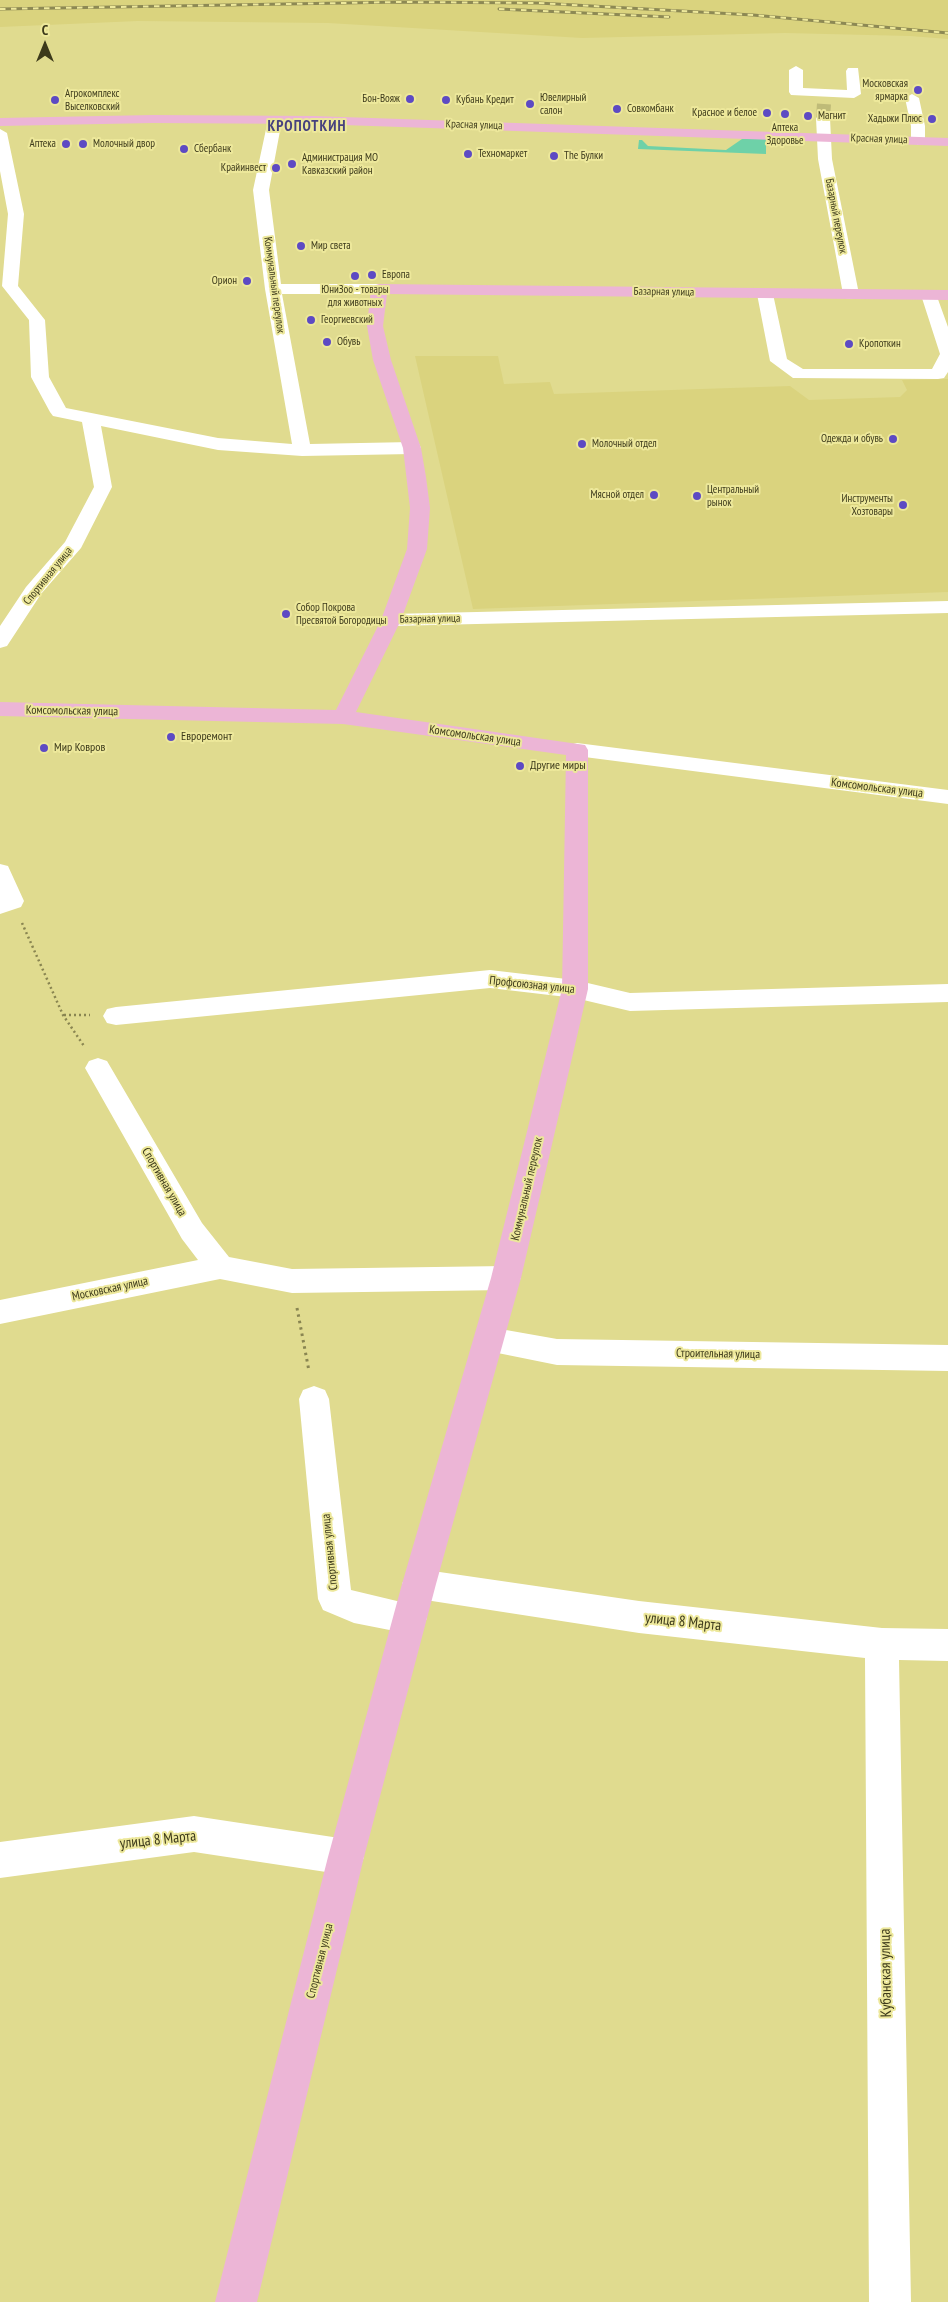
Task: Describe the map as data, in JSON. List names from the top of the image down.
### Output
{
  "streets": {
    "main road": [
      "Красная улица",
      "Коммунальный переулок",
      "Базарная улица",
      "Спортивная улица",
      "Комсомольская улица"
    ],
    "street": [
      "Базарный переулок",
      "Профсоюзная улица",
      "Московская улица",
      "Строительная улица",
      "улица 8 Марта",
      "Кубанская улица"
    ]
  },
  "crossings": [
    ["Красная улица", "Базарный переулок"],
    ["Красная улица", "Коммунальный переулок"],
    ["Базарный переулок", "Базарная улица"],
    ["Коммунальный переулок", "Базарная улица"],
    ["Коммунальный переулок", "Спортивная улица"],
    ["Коммунальный переулок", "Комсомольская улица"],
    ["Коммунальный переулок", "Профсоюзная улица"],
    ["Коммунальный переулок", "Строительная улица"],
    ["Коммунальный переулок", "улица 8 Марта"],
    ["Базарная улица", "Комсомольская улица"],
    ["Спортивная улица", "Московская улица"],
    ["Спортивная улица", "улица 8 Марта"],
    ["улица 8 Марта", "Кубанская улица"]
  ],
  "districts": ["КРОПОТКИН"],
  "places": [
    "Московская ярмарка",
    "Бон-Вояж",
    "Агрокомплекс Выселковский",
    "Кубань Кредит",
    "Ювелирный салон",
    "Совкомбанк",
    "Красное и белое",
    "Аптека Здоровье",
    "Магнит",
    "Хадыжи Плюс",
    "Аптека",
    "Молочный двор",
    "Сбербанк",
    "Техномаркет",
    "The Булки",
    "Администрация МО Кавказский район",
    "Крайинвест",
    "Мир света",
    "Европа",
    "ЮниЗоо - товары для животных",
    "Орион",
    "Георгиевский",
    "Обувь",
    "Кропоткин",
    "Одежда и обувь",
    "Молочный отдел",
    "Мясной отдел",
    "Центральный рынок",
    "Инструменты Хозтовары",
    "Собор Покрова Пресвятой Богородицы",
    "Евроремонт",
    "Мир Ковров",
    "Другие миры"
  ],
  "north": "top"
}
